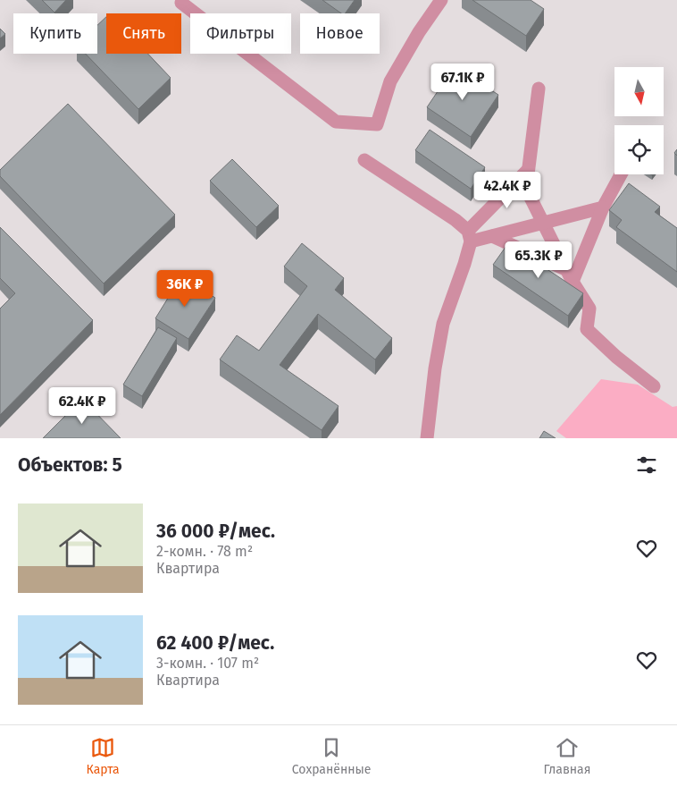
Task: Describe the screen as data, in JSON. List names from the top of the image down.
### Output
{
  "north": "bottom",
  "page": {
    "chip": [
      "Купить",
      "Снять",
      "Фильтры",
      "Новое"
    ],
    "price": [
      "67.1K ₽",
      "42.4K ₽",
      "65.3K ₽",
      "36K ₽",
      "62.4K ₽"
    ],
    "heading": "Объектов: 5",
    "list": [
      {
        "name": "36 000 ₽/мес.",
        "note": "2-комн. · 78 m² · Квартира"
      },
      {
        "name": "62 400 ₽/мес.",
        "note": "3-комн. · 107 m² · Квартира"
      }
    ],
    "tabs": ["Карта", "Сохранённые", "Главная"]
  }
}
